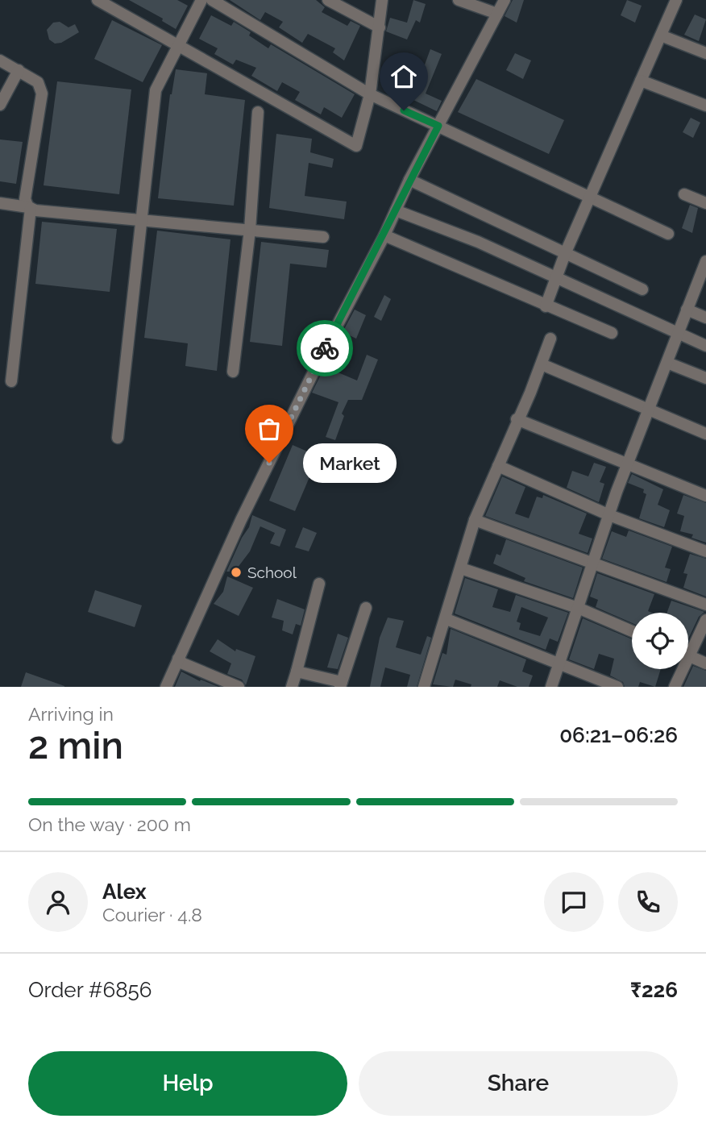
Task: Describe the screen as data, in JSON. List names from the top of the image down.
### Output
{
  "places": ["Market", "School"],
  "page": {
    "bubble": "Market",
    "heading": ["2 min", "Arriving in", "06:21–06:26"],
    "panel": [
      "Alex",
      "Courier · 4.8",
      "Order #6856",
      "₹226"
    ],
    "bar": "On the way · 200 m",
    "buttons": ["Help", "Share"]
  }
}
